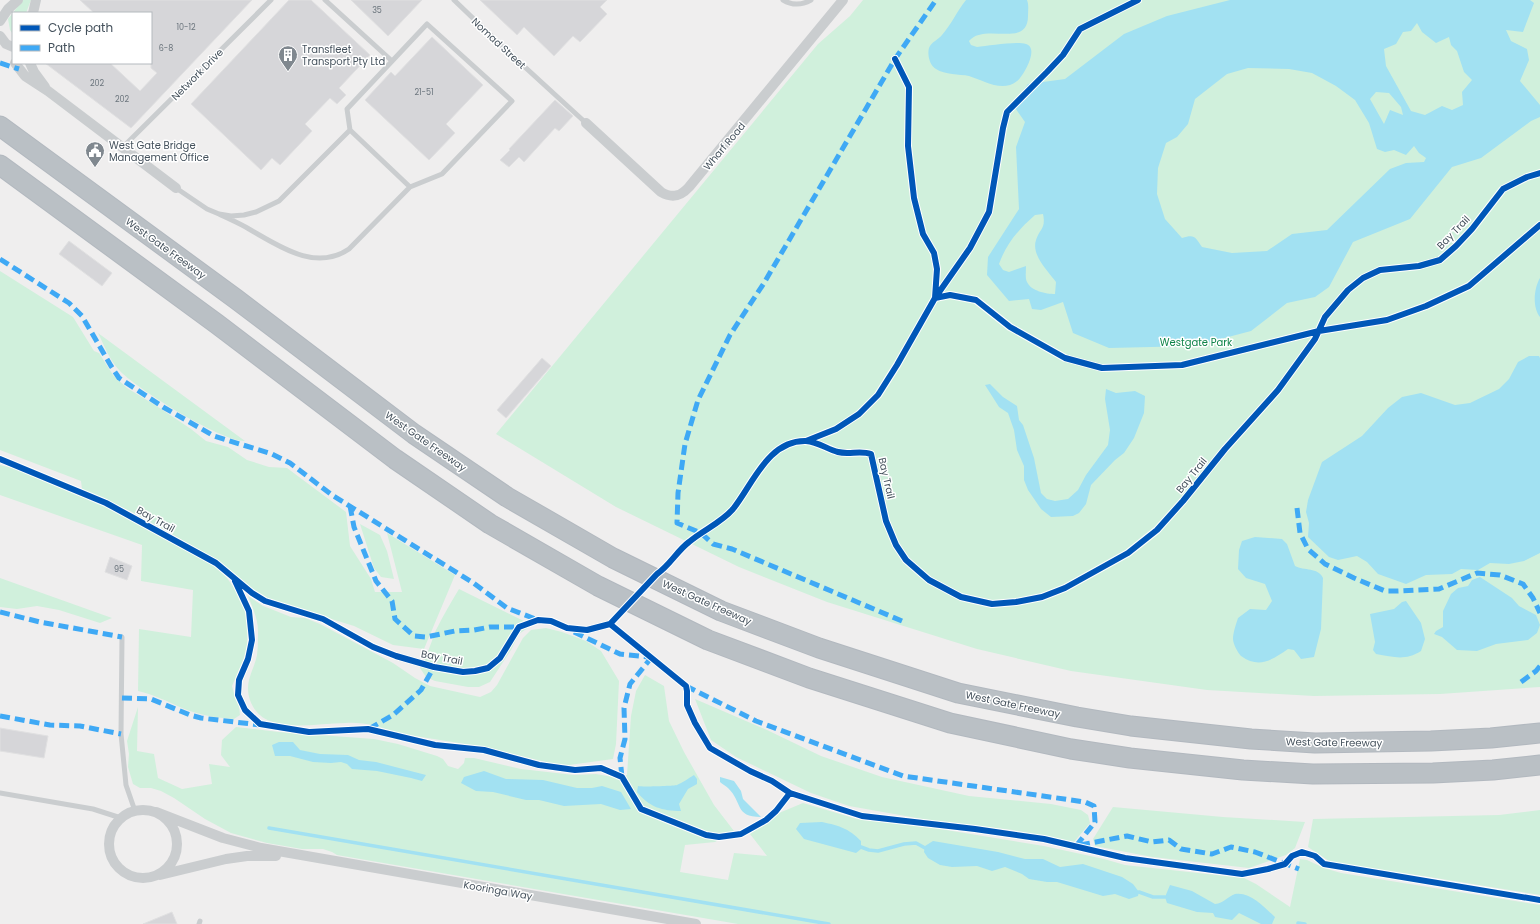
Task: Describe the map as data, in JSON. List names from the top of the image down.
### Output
{
  "streets": {
    "highway": ["West Gate Freeway"],
    "street": ["Wharf Road", "Kooringa Way"],
    "lane": ["Nomad Street", "Network Drive"],
    "cycle path": ["Bay Trail"]
  },
  "crossings": [
    ["Nomad Street", "Wharf Road"]
  ],
  "parks": ["Westgate Park"],
  "places": {
    "building": ["Transfleet Transport Pty Ltd"],
    "public building": ["West Gate Bridge Management Office"]
  },
  "house_numbers": [
    "35",
    "10-12",
    "6-8",
    "202",
    "21-51",
    "202",
    "95"
  ],
  "legend": ["Cycle path", "Path"]
}
